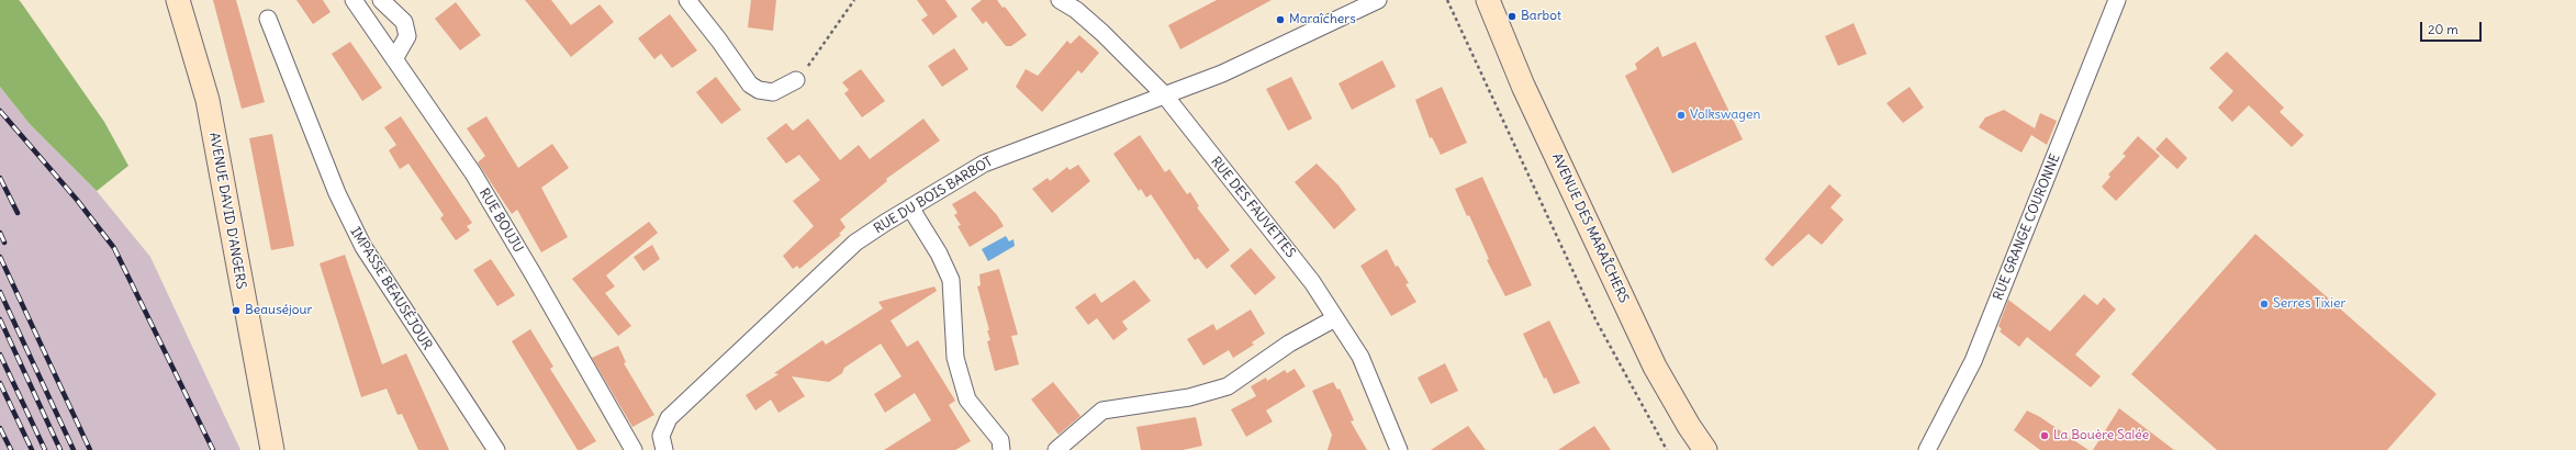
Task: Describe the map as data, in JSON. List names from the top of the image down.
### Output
{
  "streets": {
    "street": [
      "RUE DU BOIS BARBOT",
      "RUE DES FAUVETTES",
      "AVENUE DAVID D'ANGERS",
      "RUE BOUJU",
      "RUE GRANGE COURONNE",
      "AVENUE DES MARAÎCHERS",
      "IMPASSE BEAUSÉJOUR"
    ]
  },
  "crossings": [
    ["RUE DU BOIS BARBOT", "RUE DES FAUVETTES"]
  ],
  "places": [
    "Barbot",
    "Maraîchers",
    "Volkswagen",
    "Serres Tixier",
    "Beauséjour",
    "La Bouère Salée"
  ],
  "scale_bar": "20 m"
}
